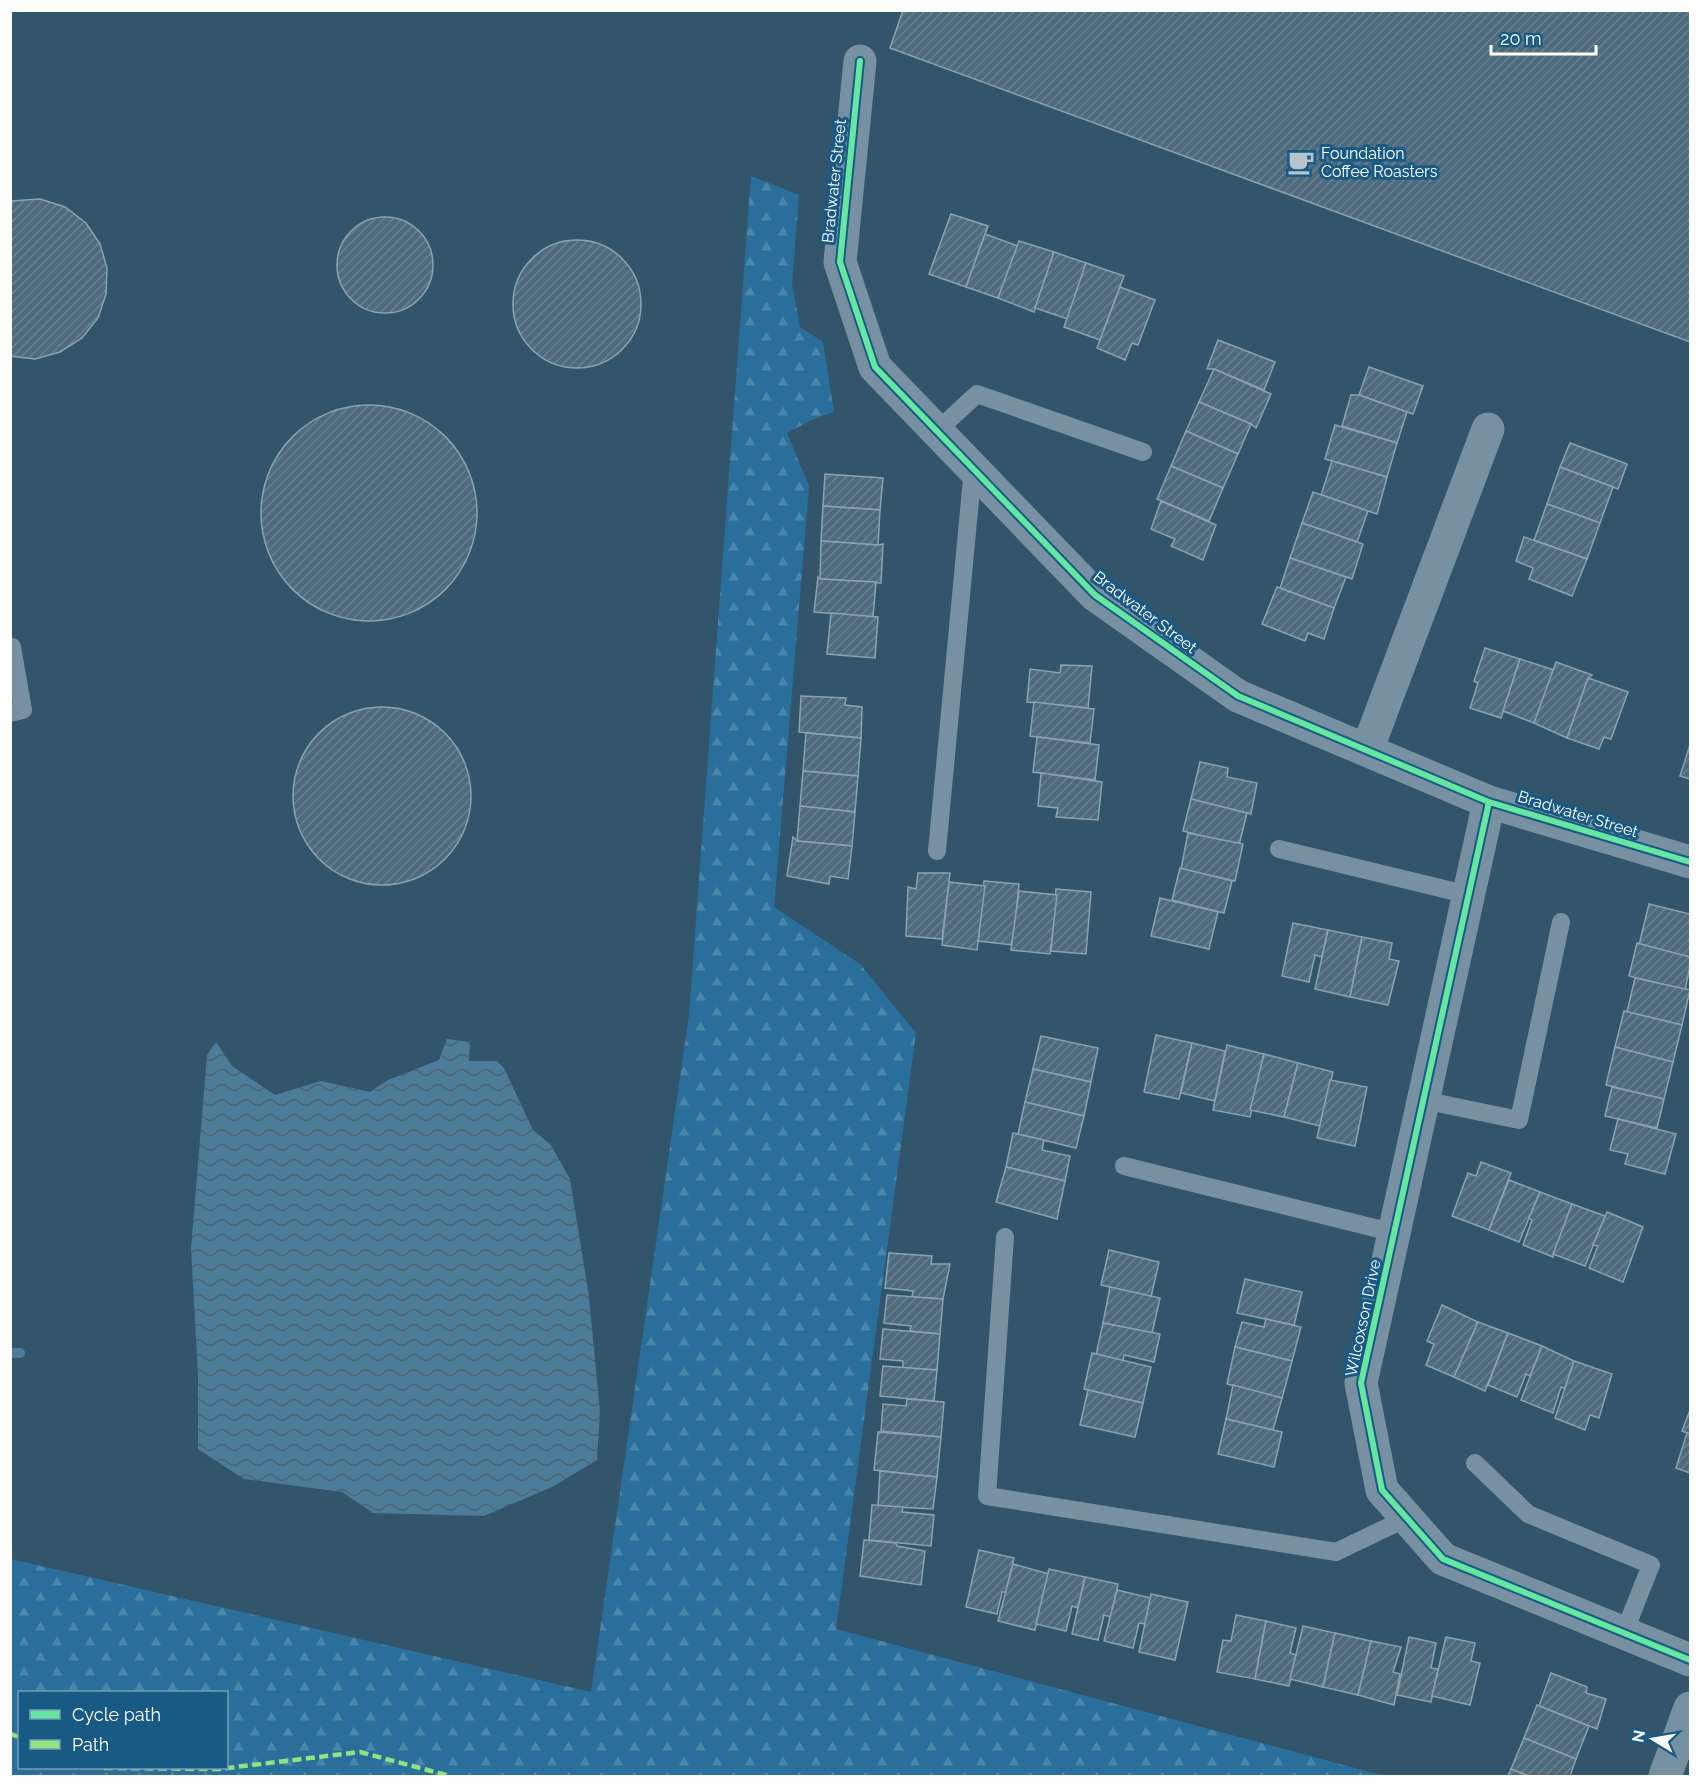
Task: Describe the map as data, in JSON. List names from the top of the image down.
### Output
{
  "streets": {
    "street": ["Bradwater Street", "Wilcoxson Drive"]
  },
  "crossings": [
    ["Bradwater Street", "Wilcoxson Drive"]
  ],
  "places": {
    "cafe": ["Foundation Coffee Roasters"]
  },
  "legend": ["Cycle path", "Path"],
  "scale_bar": "20 m",
  "north": "left"
}
